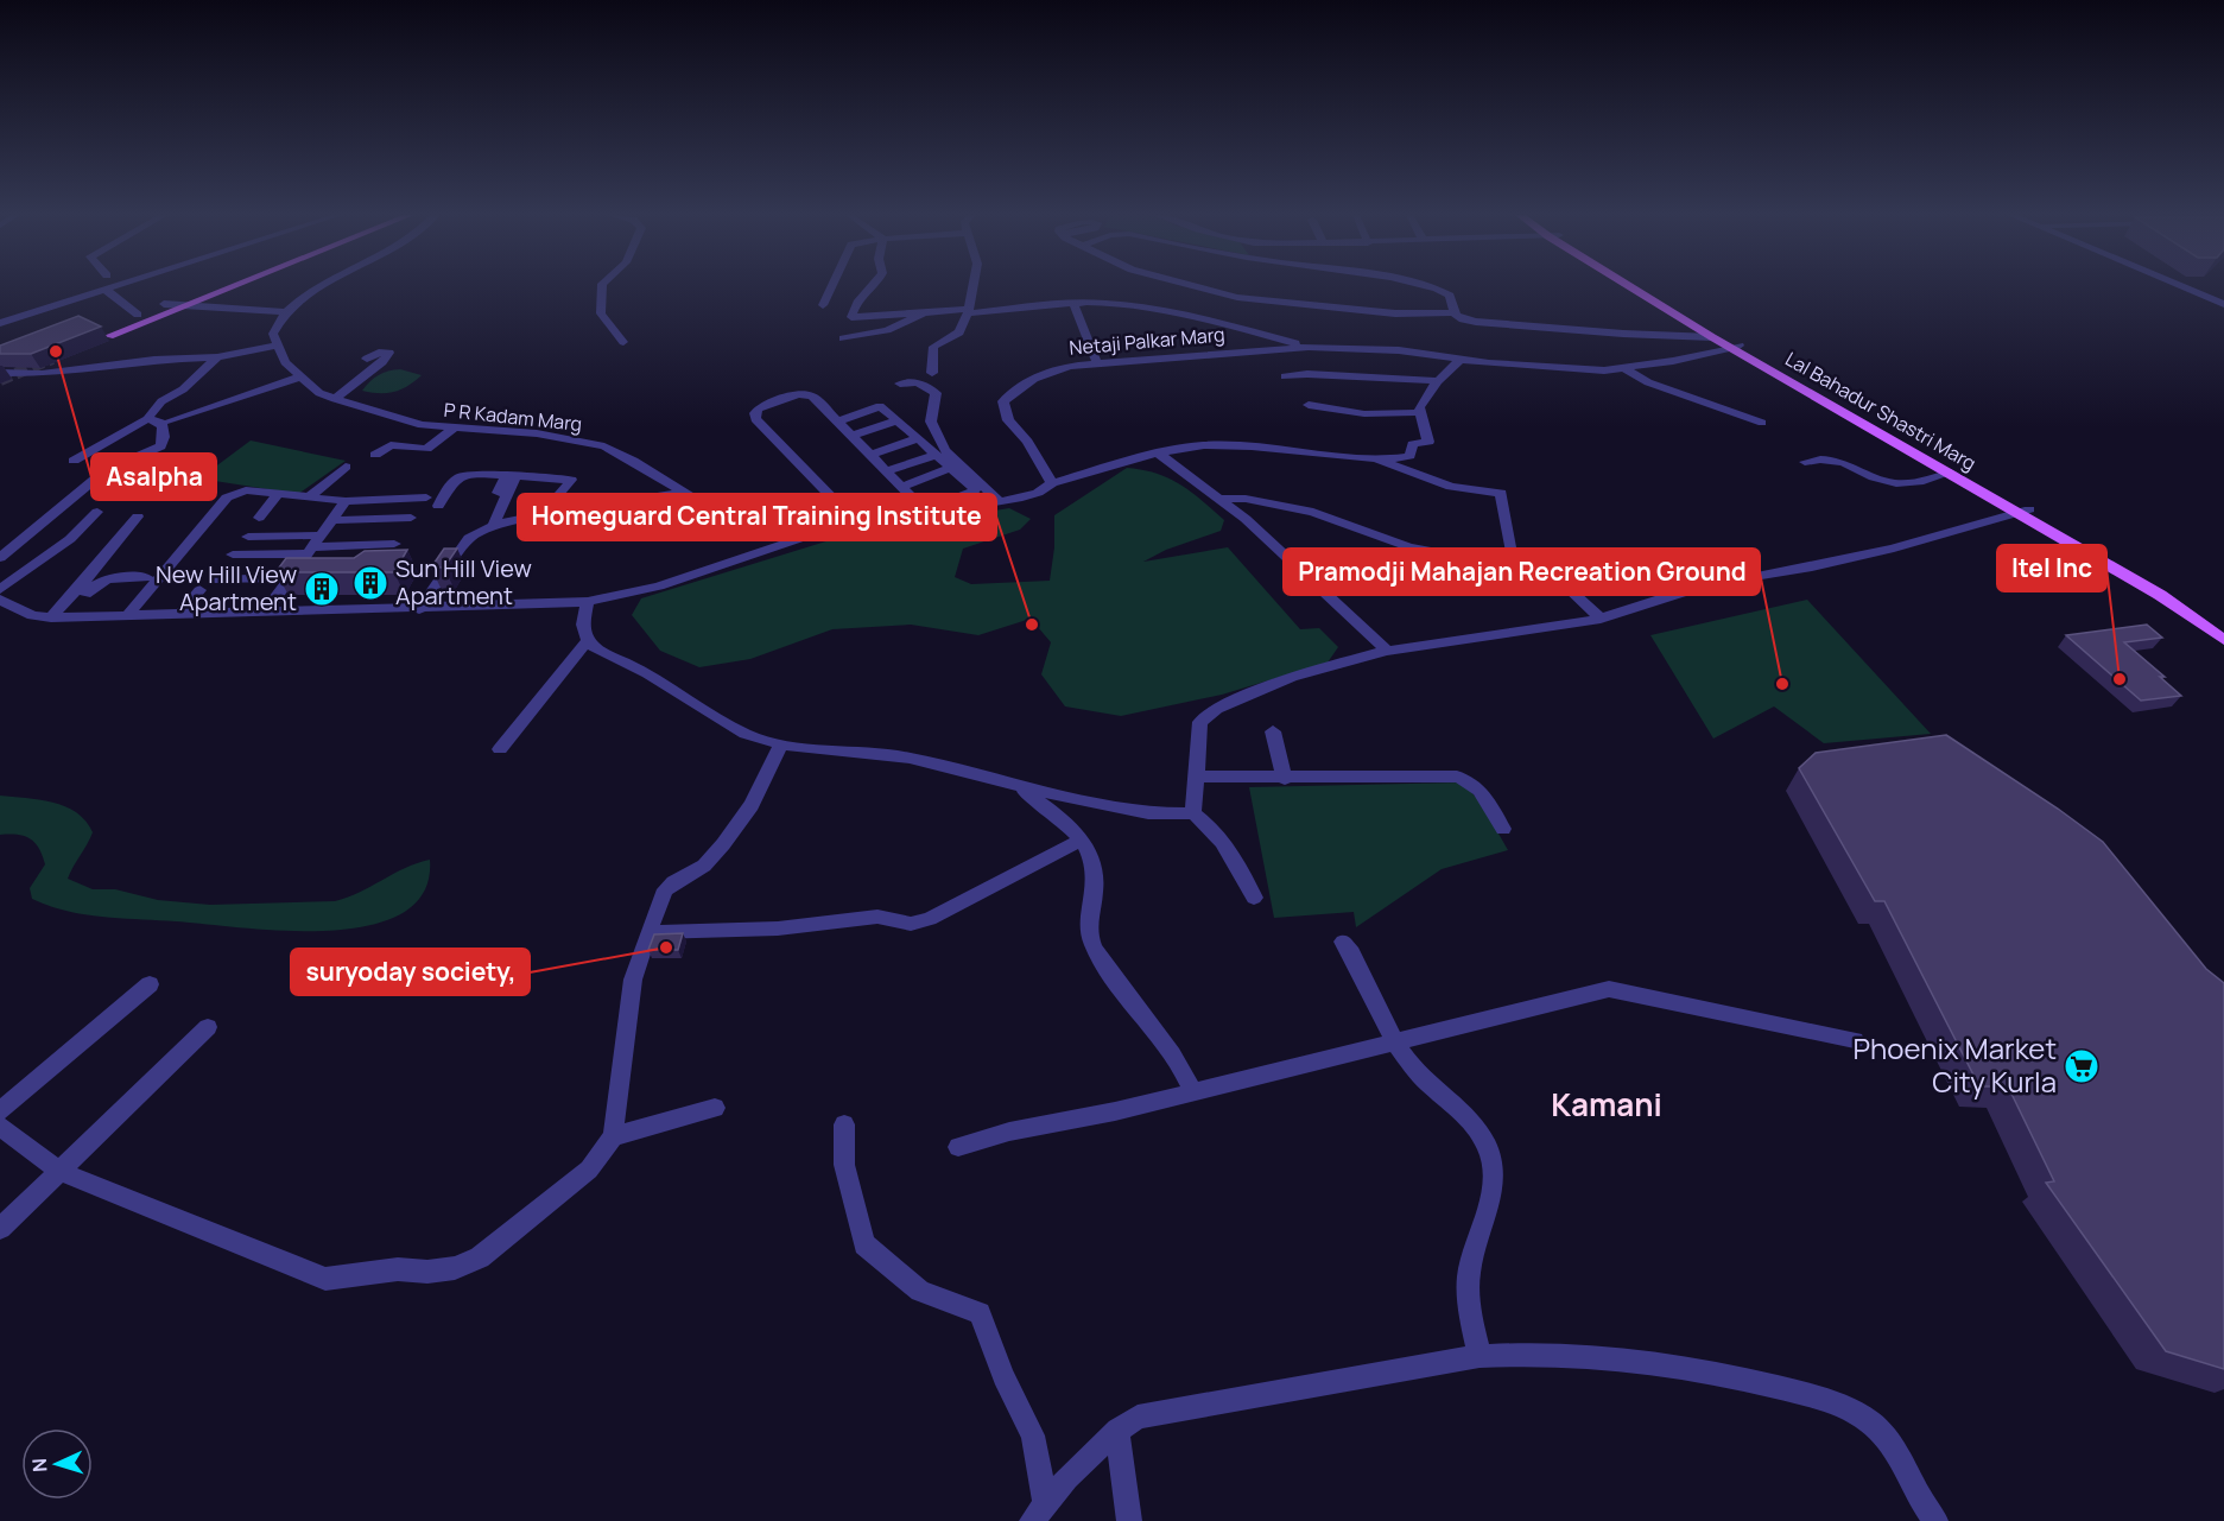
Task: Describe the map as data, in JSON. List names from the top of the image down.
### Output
{
  "streets": {
    "main road": ["Lal Bahadur Shastri Marg"],
    "street": ["Netaji Palkar Marg", "P R Kadam Marg"]
  },
  "crossings": [
    ["Netaji Palkar Marg", "Lal Bahadur Shastri Marg"],
    ["Netaji Palkar Marg", "P R Kadam Marg"]
  ],
  "districts": ["Kamani"],
  "places": {
    "other": [
      "Asalpha",
      "Homeguard Central Training Institute",
      "Itel Inc",
      "Pramodji Mahajan Recreation Ground",
      "suryoday society,"
    ],
    "building": ["Sun Hill View Apartment", "New Hill View Apartment"],
    "supermarket": ["Phoenix Market City Kurla"]
  },
  "north": "left"
}
